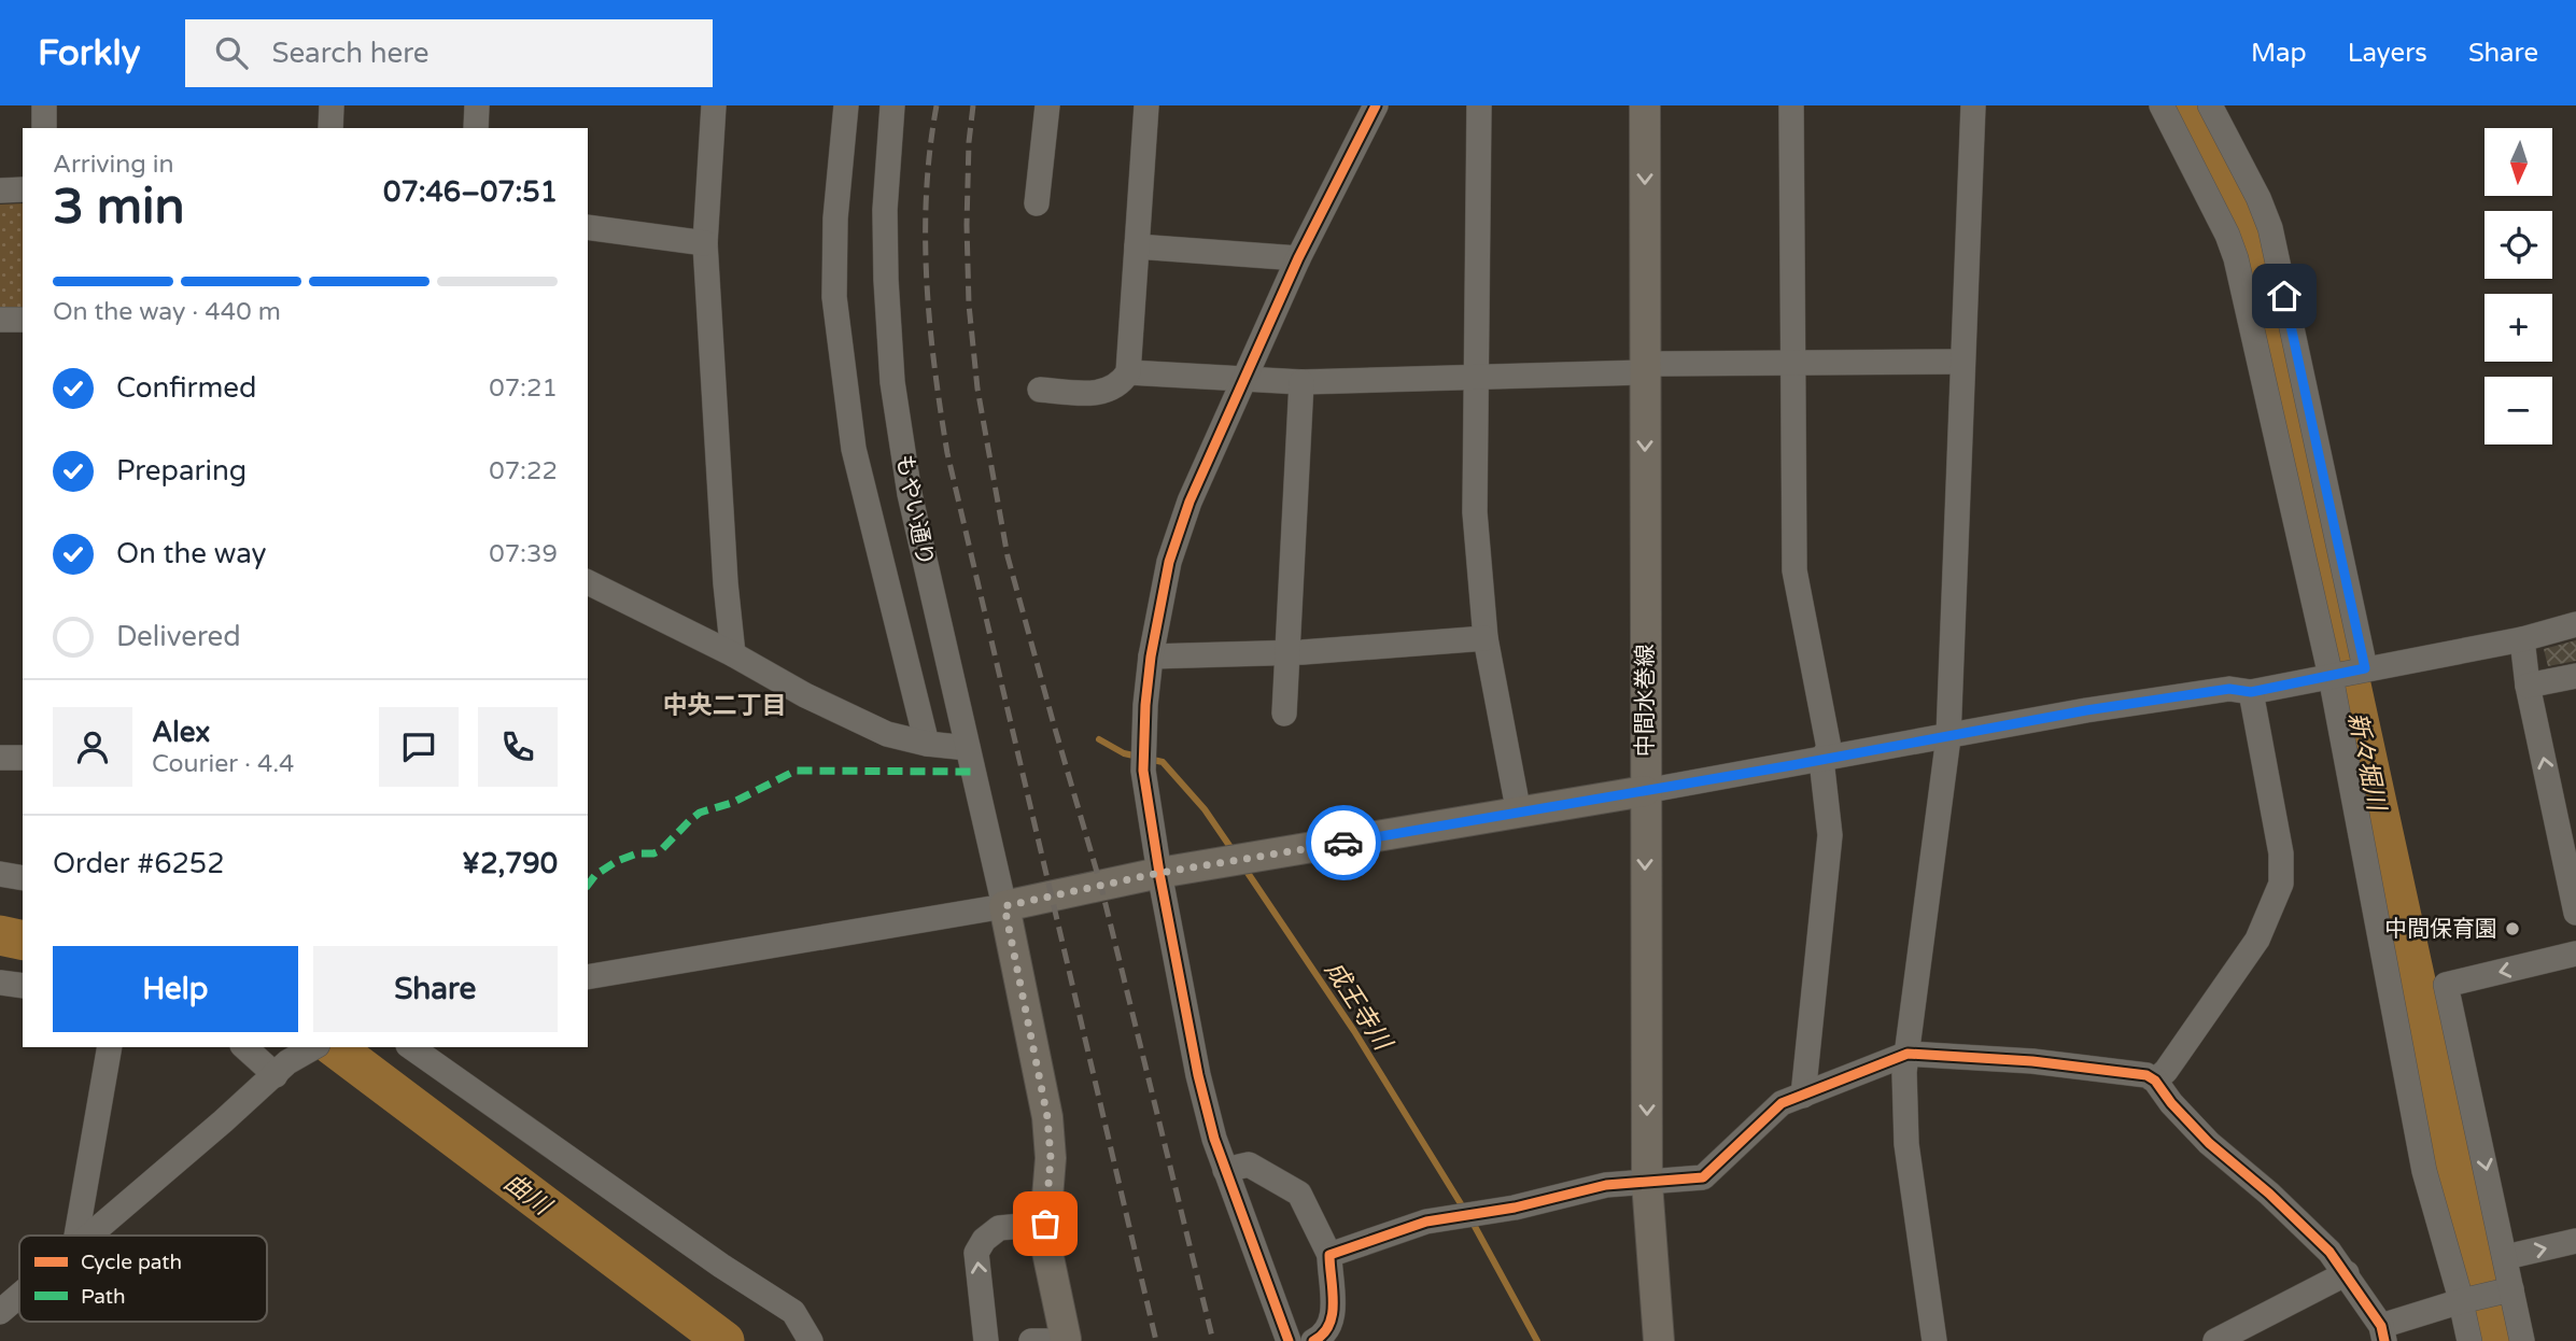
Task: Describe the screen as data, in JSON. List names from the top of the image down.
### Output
{
  "streets": {
    "main road": ["中間水巻線"],
    "street": ["もやい通り"]
  },
  "one_way": ["中間水巻線"],
  "districts": ["中央二丁目"],
  "water": ["新々堀川", "成王寺川", "曲川"],
  "places": ["中間保育園"],
  "legend": ["Cycle path", "Path"],
  "north": "bottom",
  "page": {
    "header": "Forkly",
    "search": "Search here",
    "nav": ["Map", "Layers", "Share"],
    "map_buttons": ["+", "−"],
    "heading": ["3 min", "Arriving in", "07:46–07:51"],
    "panel": [
      "Alex",
      "Courier · 4.4",
      "Order #6252",
      "¥2,790"
    ],
    "bar": "On the way · 440 m",
    "list": [
      ["Confirmed", "07:21"],
      ["Preparing", "07:22"],
      ["On the way", "07:39"],
      "Delivered"
    ],
    "buttons": ["Help", "Share"]
  }
}
